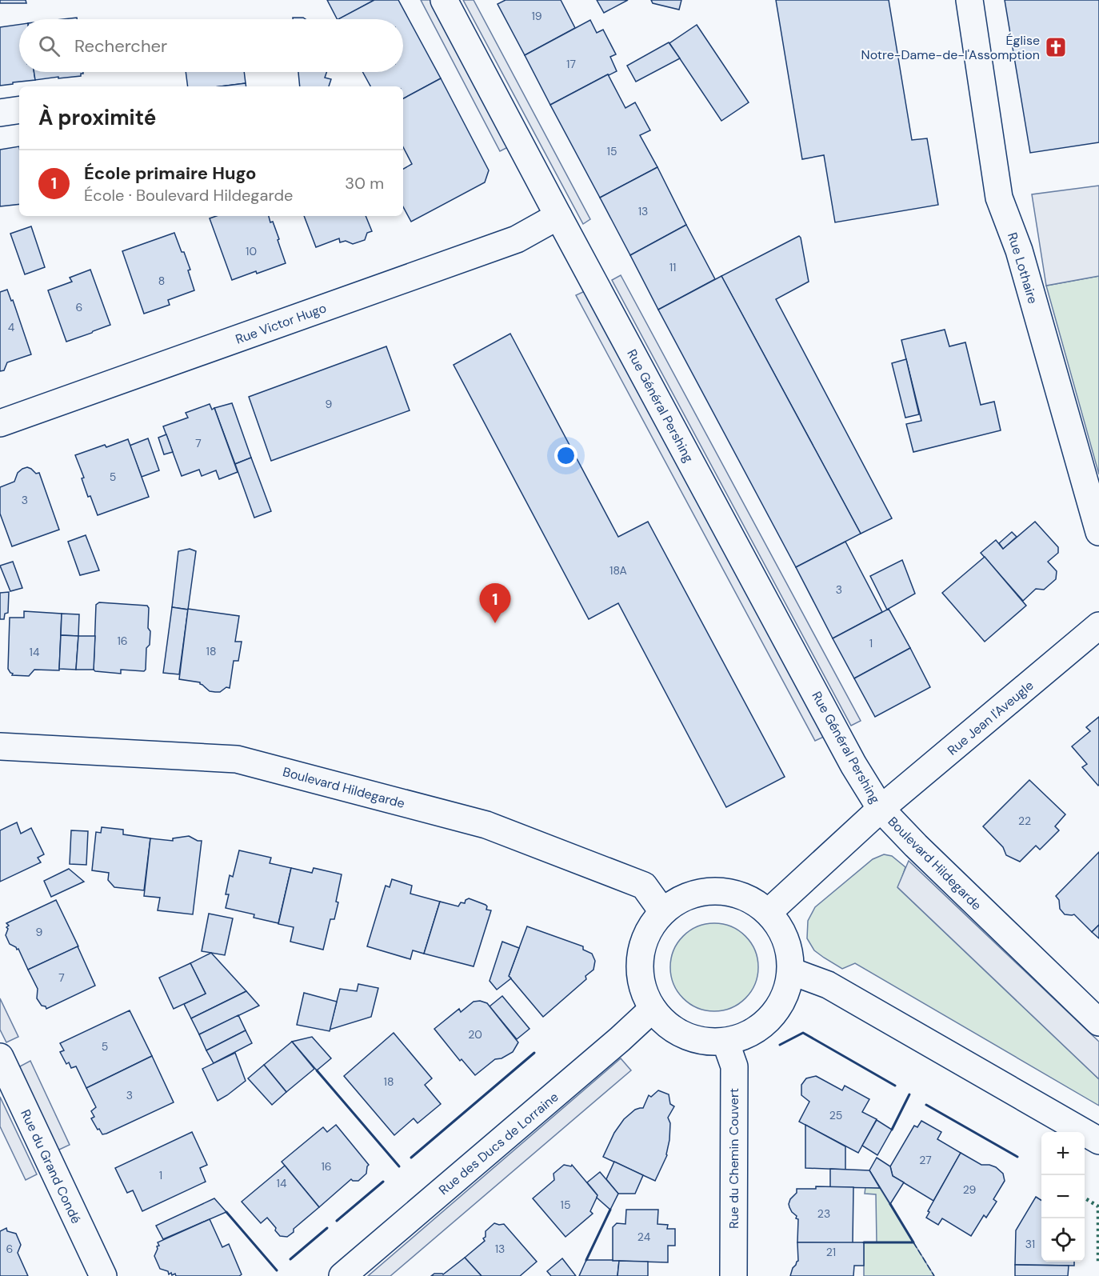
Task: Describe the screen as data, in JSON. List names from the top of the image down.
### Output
{
  "streets": {
    "street": [
      "Rue Lothaire",
      "Rue Victor Hugo",
      "Rue Général Pershing",
      "Rue Jean l'Aveugle",
      "Boulevard Hildegarde",
      "Rue des Ducs de Lorraine",
      "Rue du Chemin Couvert",
      "Rue du Grand Condé"
    ]
  },
  "crossings": [
    ["Rue Victor Hugo", "Rue Général Pershing"],
    ["Rue Général Pershing", "Rue Jean l'Aveugle"],
    ["Rue Général Pershing", "Boulevard Hildegarde"],
    ["Rue Jean l'Aveugle", "Boulevard Hildegarde"],
    ["Boulevard Hildegarde", "Rue des Ducs de Lorraine"],
    ["Boulevard Hildegarde", "Rue du Chemin Couvert"],
    ["Rue des Ducs de Lorraine", "Rue du Chemin Couvert"]
  ],
  "places": {
    "church": ["Église Notre-Dame-de-l'Assomption"]
  },
  "house_numbers": [
    "19",
    "17",
    "15",
    "13",
    "10",
    "11",
    "8",
    "6",
    "4",
    "9",
    "7",
    "5",
    "3",
    "18A",
    "3",
    "16",
    "1",
    "18",
    "14",
    "22",
    "9",
    "7",
    "20",
    "5",
    "18",
    "3",
    "25",
    "27",
    "16",
    "1",
    "14",
    "29",
    "15",
    "23",
    "24",
    "31",
    "6",
    "13",
    "21"
  ],
  "page": {
    "search": "Rechercher",
    "heading": "À proximité",
    "list": [
      {
        "mark": "1",
        "name": "École primaire Hugo",
        "note": "École · Boulevard Hildegarde",
        "value": "30 m"
      }
    ],
    "pins": "1",
    "map_buttons": ["+", "−"]
  }
}
